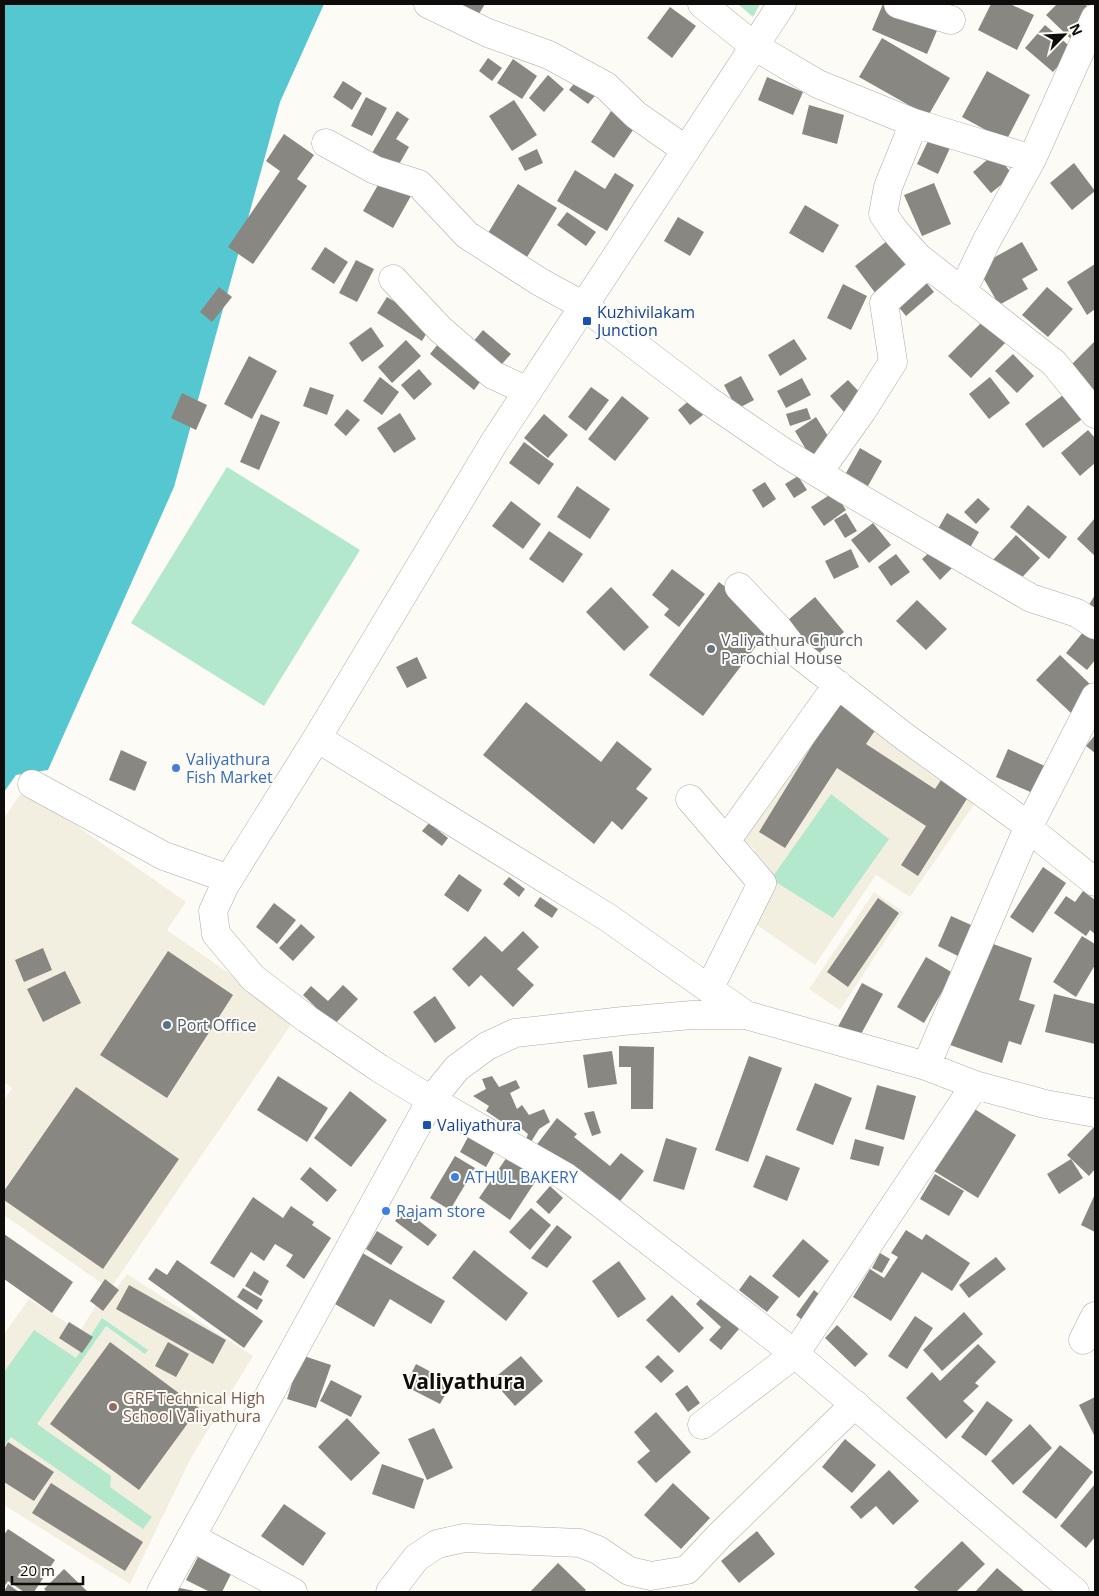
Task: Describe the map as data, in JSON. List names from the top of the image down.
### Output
{
  "districts": ["Valiyathura"],
  "places": {
    "transit": ["Kuzhivilakam Junction", "Valiyathura"],
    "other": [
      "Valiyathura Church Parochial House",
      "Valiyathura Fish Market",
      "Port Office",
      "ATHUL BAKERY",
      "Rajam store",
      "GRF Technical High School Valiyathura"
    ]
  },
  "scale_bar": "20 m",
  "north": "top right"
}
